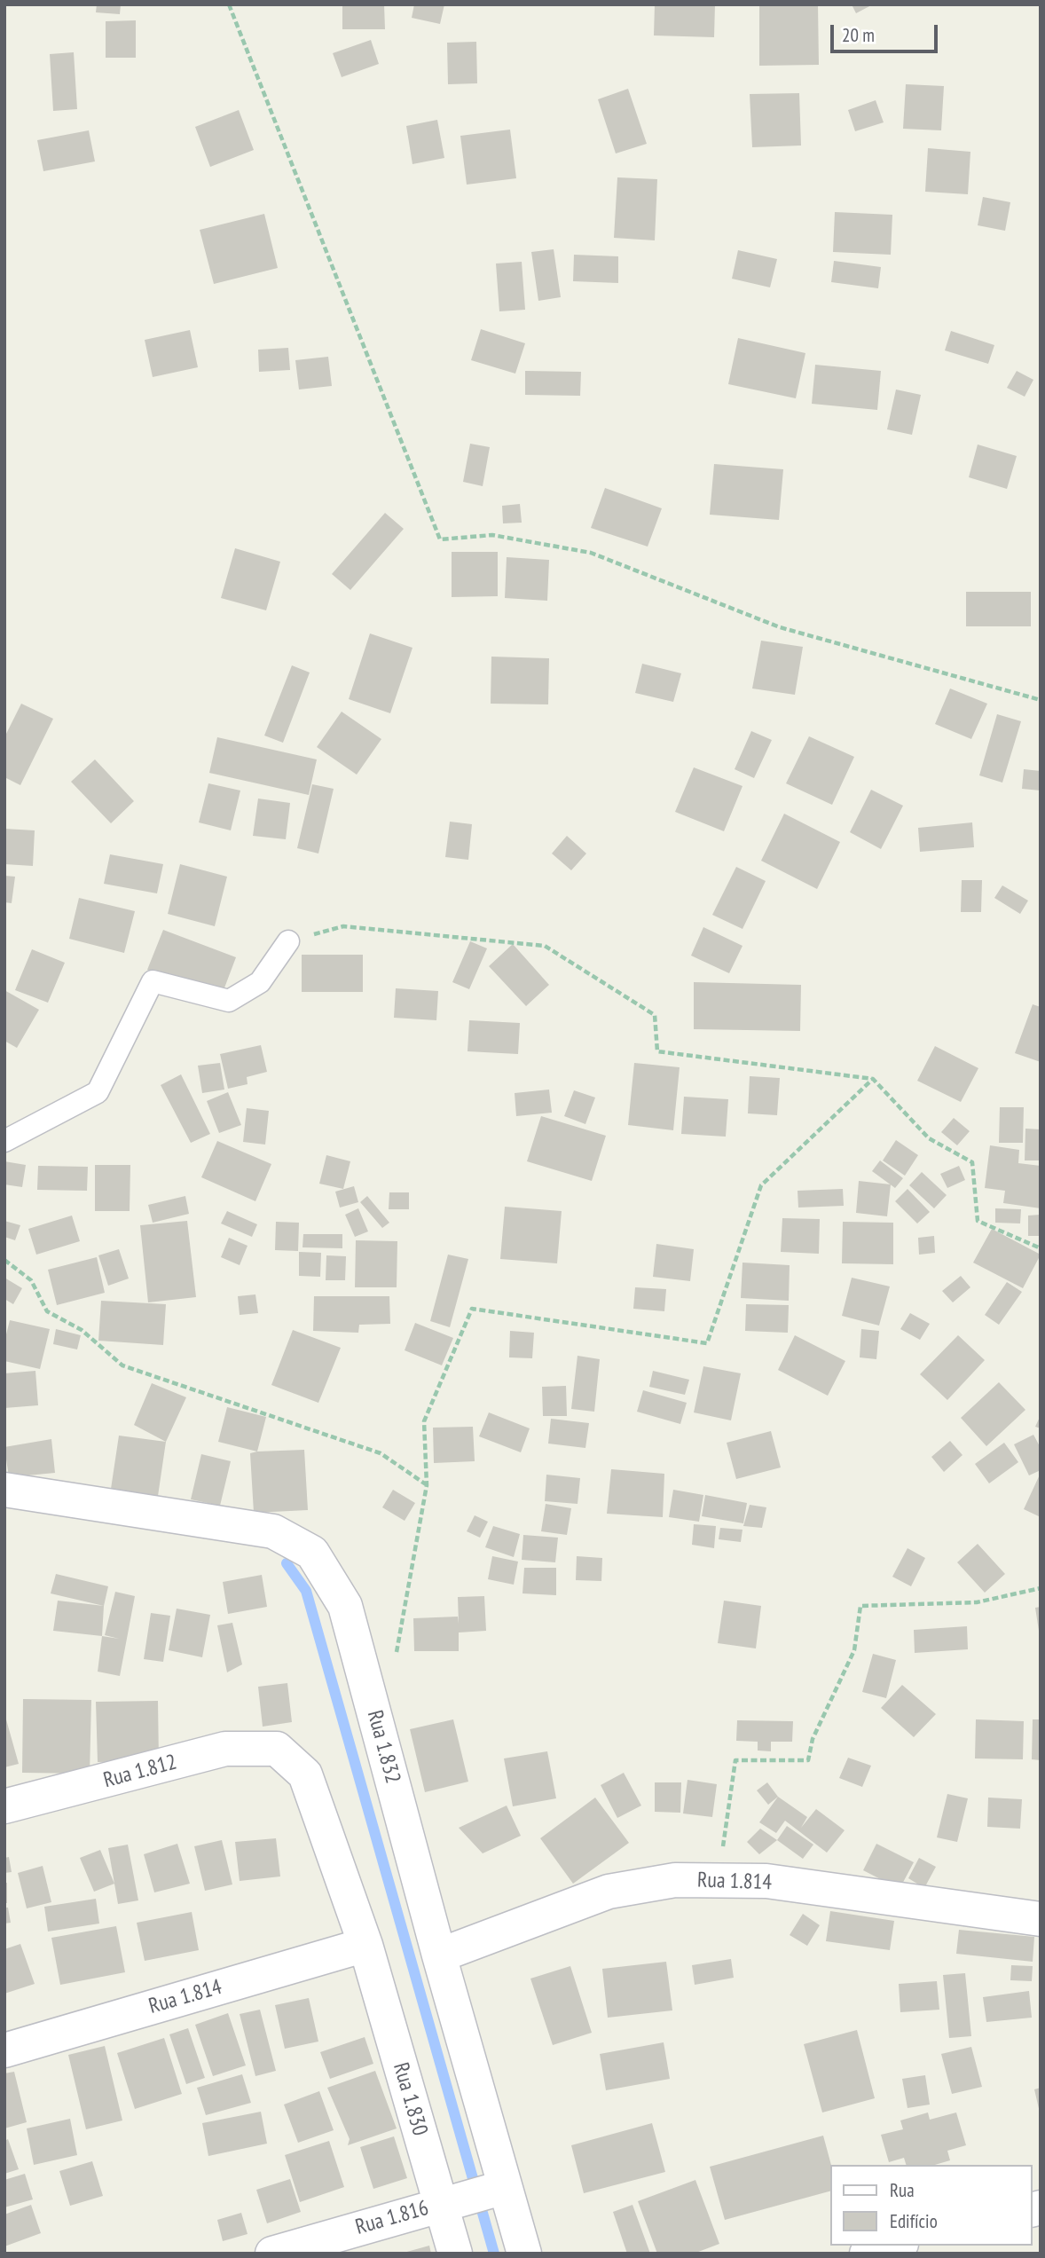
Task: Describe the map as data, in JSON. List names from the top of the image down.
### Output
{
  "streets": {
    "street": [
      "Rua 1.832",
      "Rua 1.812",
      "Rua 1.814",
      "Rua 1.830",
      "Rua 1.816"
    ]
  },
  "crossings": [
    ["Rua 1.832", "Rua 1.814"],
    ["Rua 1.832", "Rua 1.816"],
    ["Rua 1.812", "Rua 1.830"],
    ["Rua 1.814", "Rua 1.830"],
    ["Rua 1.830", "Rua 1.816"]
  ],
  "legend": ["Rua", "Edifício"],
  "scale_bar": "20 m"
}
